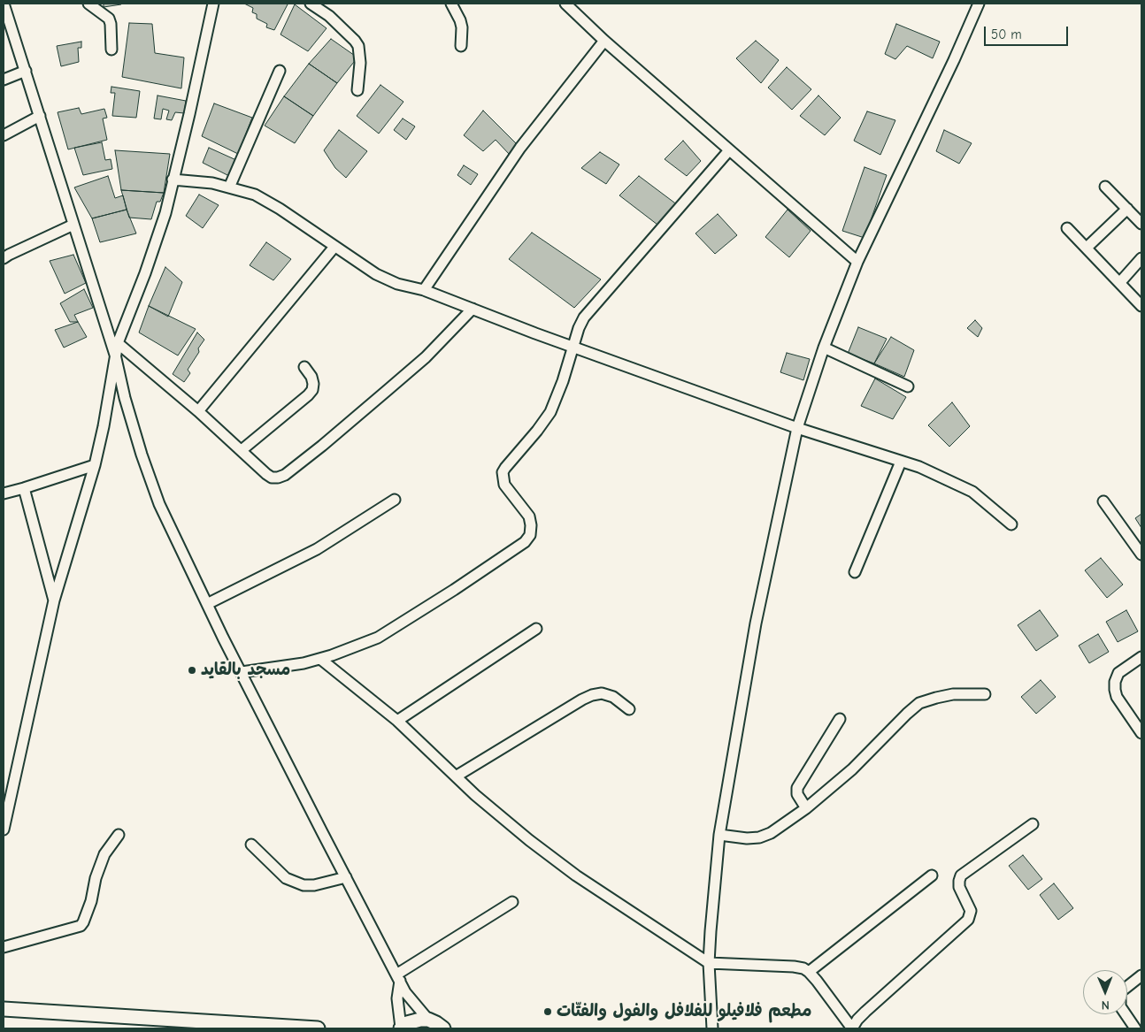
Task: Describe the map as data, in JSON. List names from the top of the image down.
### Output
{
  "places": ["مسجد بالقايد", "مطعم فلافيلو للفلافل والفول والفتّات"],
  "scale_bar": "50 m",
  "north": "bottom"
}
